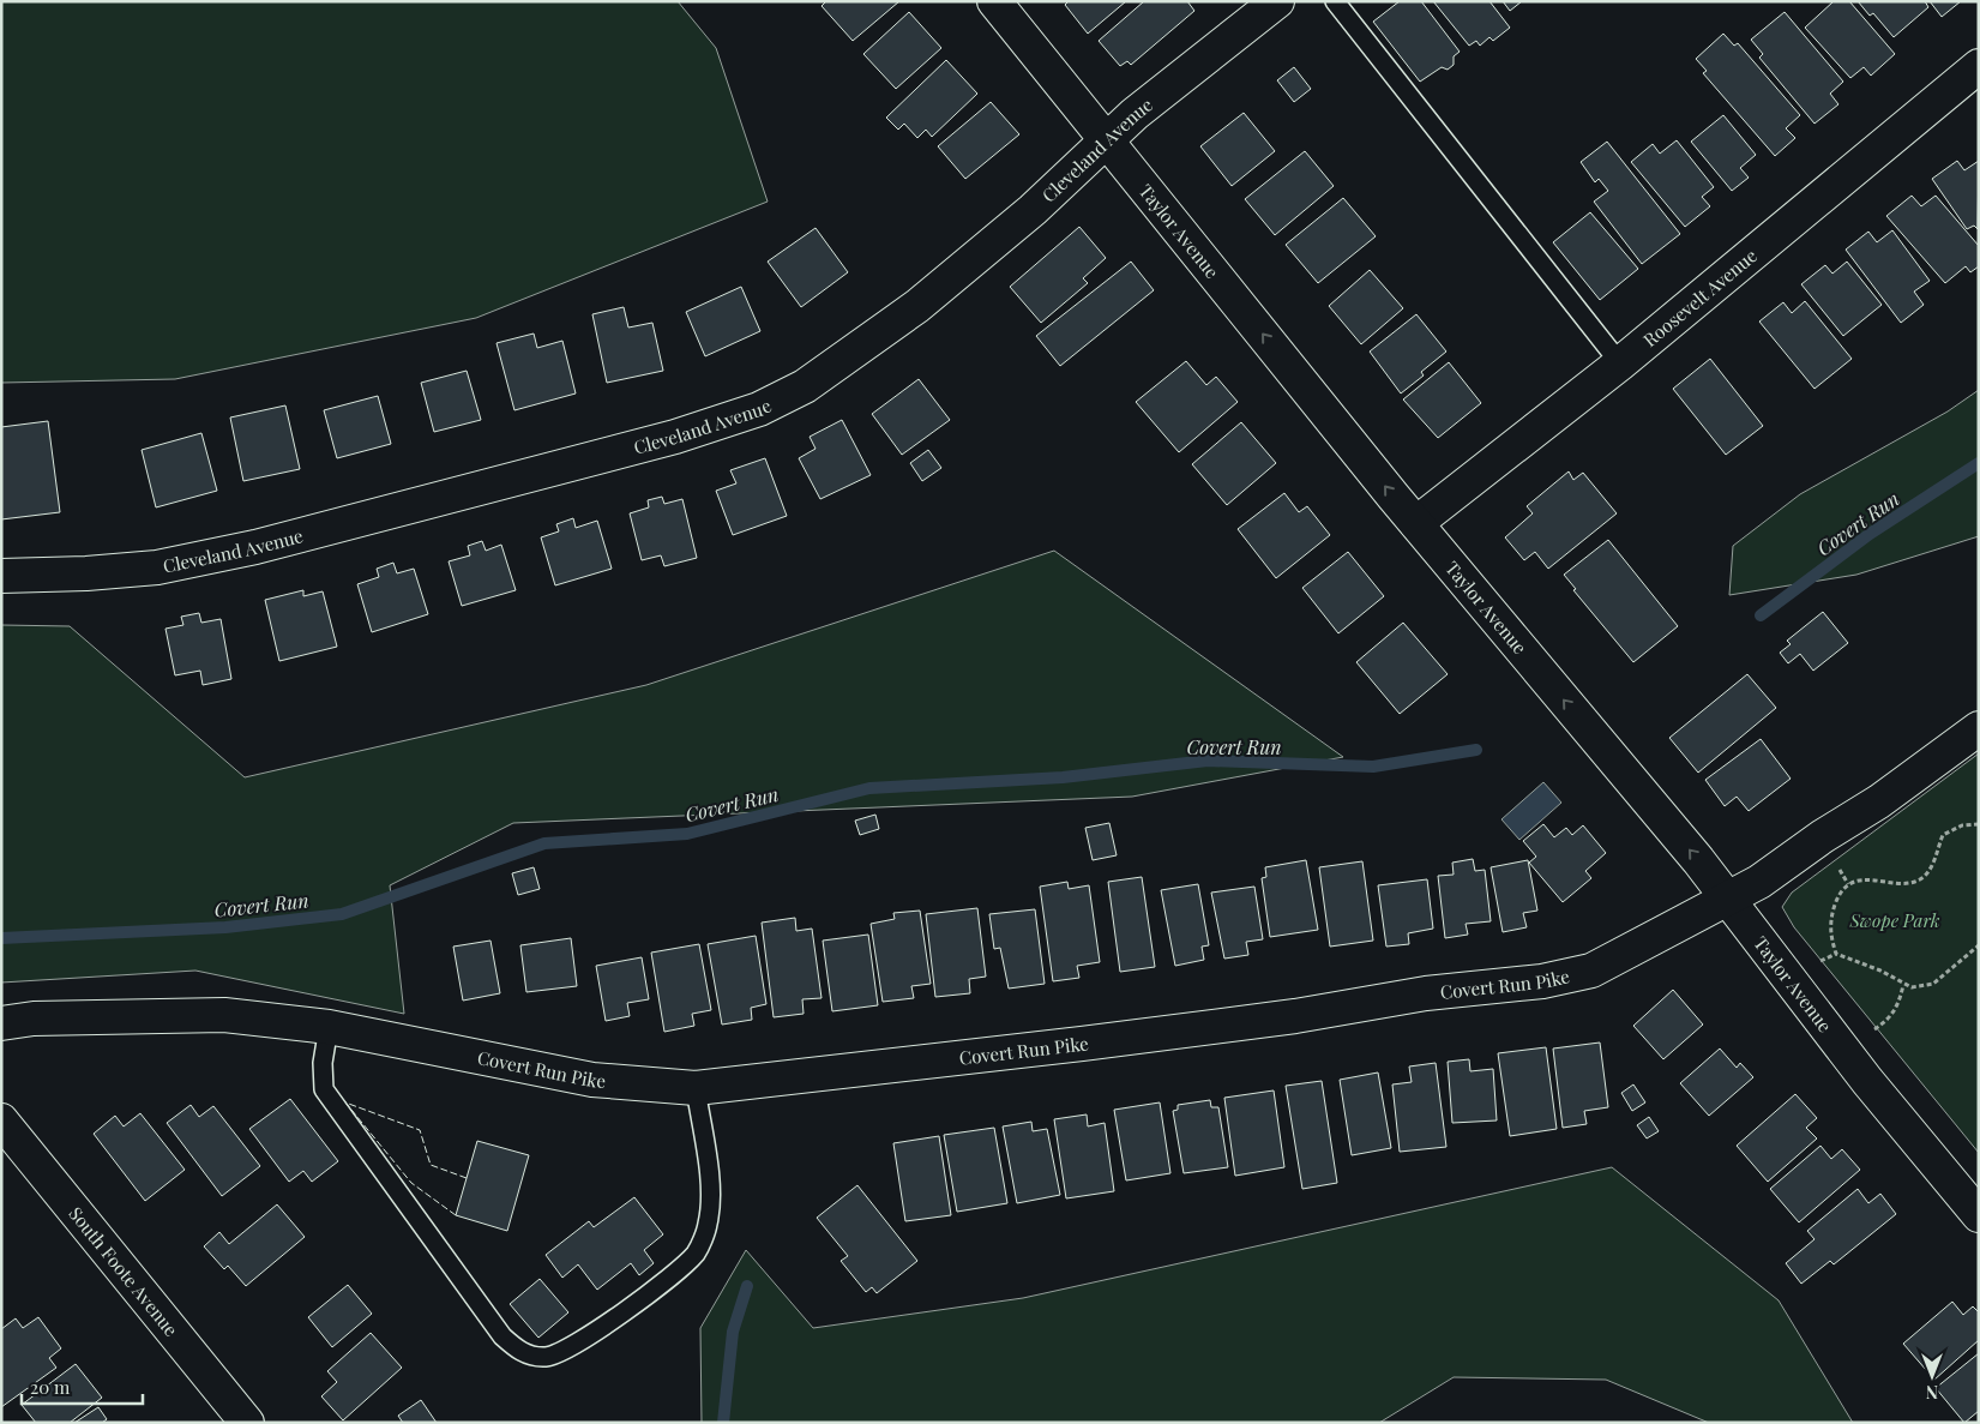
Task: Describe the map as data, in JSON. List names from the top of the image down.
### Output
{
  "streets": {
    "street": [
      "Cleveland Avenue",
      "Taylor Avenue",
      "Roosevelt Avenue",
      "Covert Run Pike",
      "South Foote Avenue"
    ]
  },
  "crossings": [
    ["Cleveland Avenue", "Taylor Avenue"],
    ["Taylor Avenue", "Roosevelt Avenue"],
    ["Taylor Avenue", "Covert Run Pike"]
  ],
  "one_way": ["Taylor Avenue"],
  "water": ["Covert Run"],
  "parks": ["Swope Park"],
  "scale_bar": "20 m",
  "north": "bottom"
}
